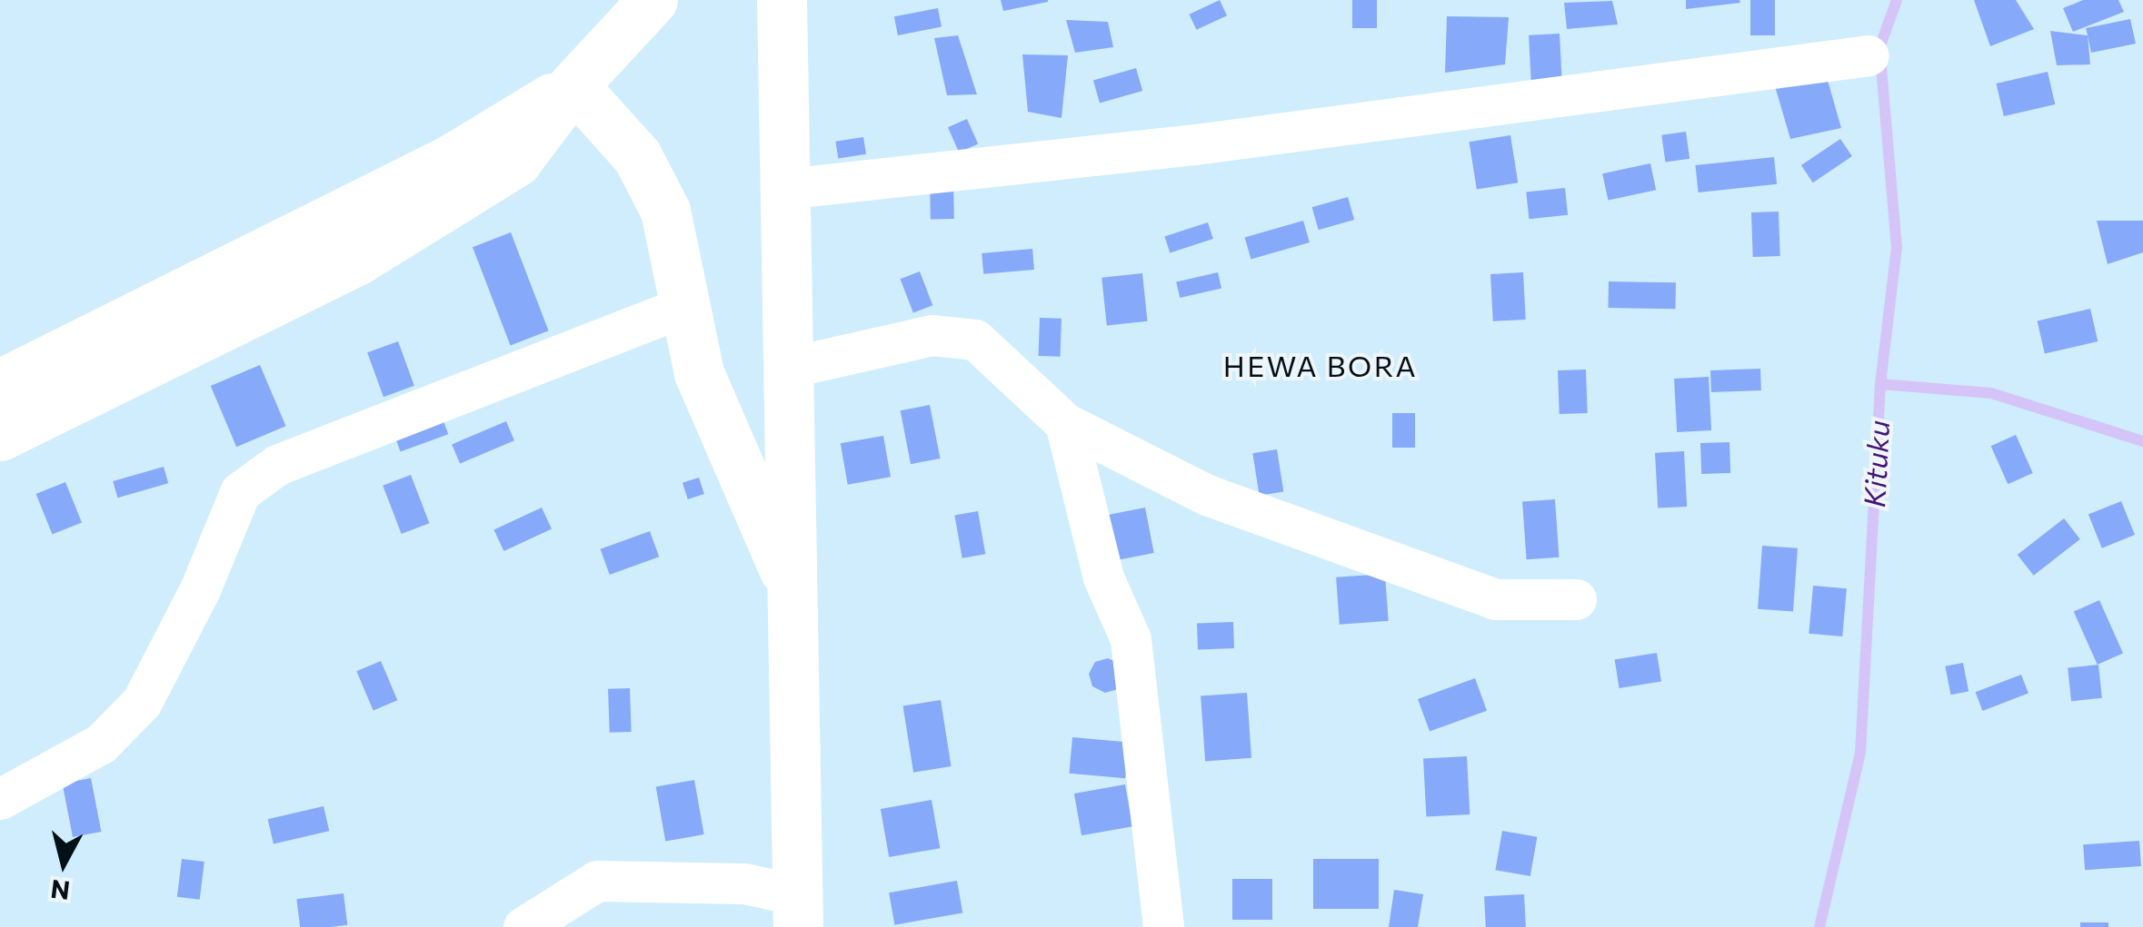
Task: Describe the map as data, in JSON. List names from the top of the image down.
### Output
{
  "districts": ["HEWA BORA"],
  "water": ["Kituku"],
  "north": "bottom"
}
